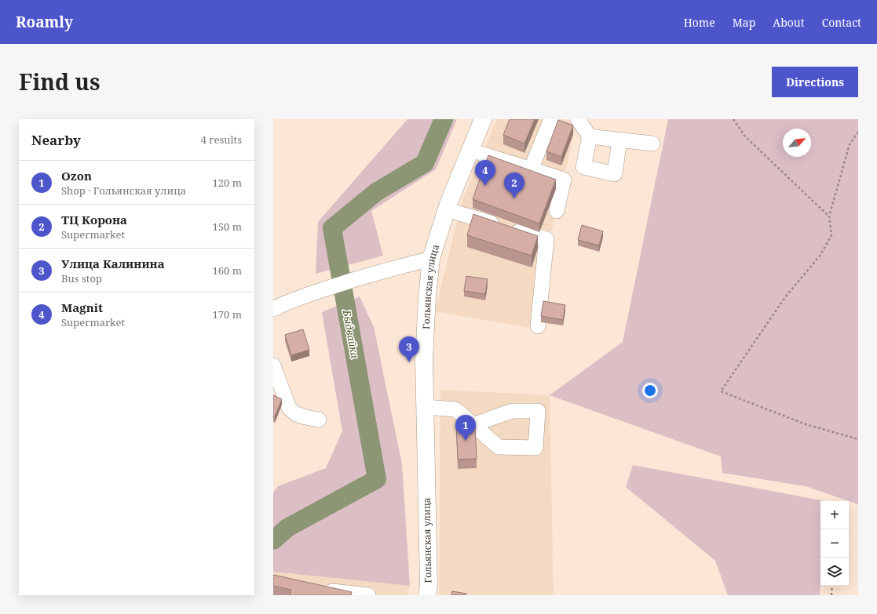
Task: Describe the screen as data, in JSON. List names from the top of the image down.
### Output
{
  "streets": {
    "main road": ["Гольянская улица"]
  },
  "water": ["Быдвайка"],
  "north": "top right",
  "page": {
    "header": "Roamly",
    "nav": [
      "Home",
      "Map",
      "About",
      "Contact"
    ],
    "title": "Find us",
    "buttons": "Directions",
    "heading": ["Nearby", "4 results"],
    "list": [
      {
        "mark": "1",
        "name": "Ozon",
        "note": "Shop · Гольянская улица",
        "value": "120 m"
      },
      {
        "mark": "2",
        "name": "ТЦ Корона",
        "note": "Supermarket",
        "value": "150 m"
      },
      {
        "mark": "3",
        "name": "Улица Калинина",
        "note": "Bus stop",
        "value": "160 m"
      },
      {
        "mark": "4",
        "name": "Magnit",
        "note": "Supermarket",
        "value": "170 m"
      }
    ],
    "pins": [
      "4",
      "2",
      "3",
      "1"
    ],
    "map_buttons": ["+", "−"]
  }
}
